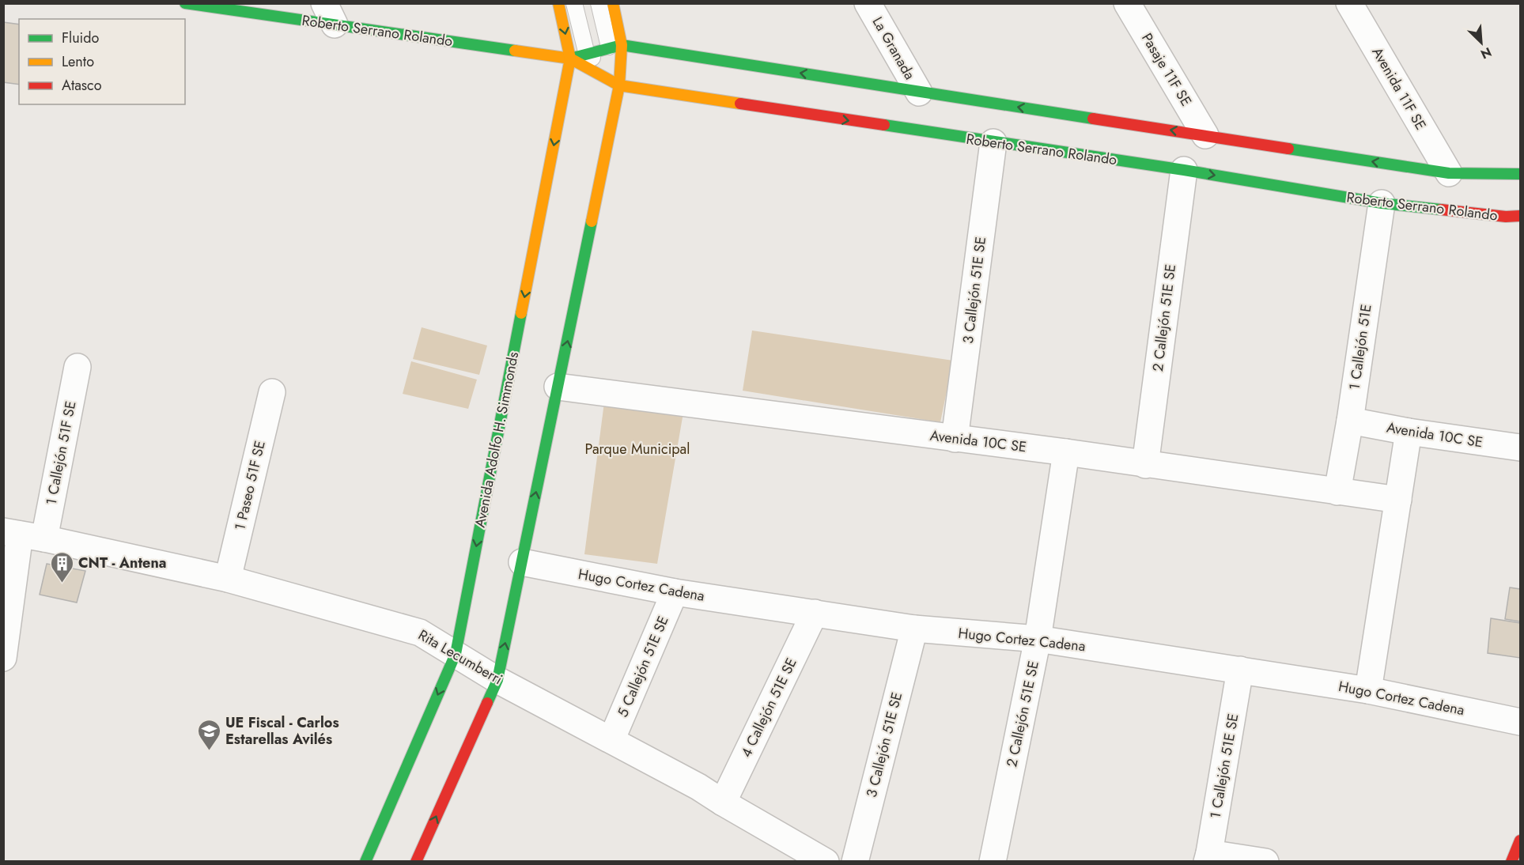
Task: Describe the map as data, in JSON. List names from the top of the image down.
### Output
{
  "streets": {
    "main road": ["Roberto Serrano Rolando", "Avenida Adolfo H. Simmonds"],
    "street": [
      "La Granada",
      "Pasaje 11F SE",
      "Avenida 11F SE",
      "3 Callejón 51E SE",
      "2 Callejón 51E SE",
      "1 Callejón 51E",
      "Avenida 10C SE",
      "1 Callejón 51F SE",
      "1 Paseo 51F SE",
      "Hugo Cortez Cadena",
      "Rita Lecumberri",
      "5 Callejón 51E SE",
      "4 Callejón 51E SE",
      "1 Callejón 51E SE"
    ]
  },
  "crossings": [
    ["Roberto Serrano Rolando", "La Granada"],
    ["Roberto Serrano Rolando", "Pasaje 11F SE"],
    ["Roberto Serrano Rolando", "Avenida 11F SE"],
    ["Roberto Serrano Rolando", "3 Callejón 51E SE"],
    ["Roberto Serrano Rolando", "2 Callejón 51E SE"],
    ["Roberto Serrano Rolando", "1 Callejón 51E"],
    ["Roberto Serrano Rolando", "Avenida Adolfo H. Simmonds"],
    ["3 Callejón 51E SE", "Avenida 10C SE"],
    ["3 Callejón 51E SE", "Hugo Cortez Cadena"],
    ["2 Callejón 51E SE", "Avenida 10C SE"],
    ["2 Callejón 51E SE", "Hugo Cortez Cadena"],
    ["1 Callejón 51E", "Avenida 10C SE"],
    ["Avenida Adolfo H. Simmonds", "Rita Lecumberri"],
    ["1 Callejón 51F SE", "Rita Lecumberri"],
    ["1 Paseo 51F SE", "Rita Lecumberri"],
    ["Hugo Cortez Cadena", "5 Callejón 51E SE"],
    ["Hugo Cortez Cadena", "4 Callejón 51E SE"],
    ["Hugo Cortez Cadena", "1 Callejón 51E SE"],
    ["Rita Lecumberri", "5 Callejón 51E SE"],
    ["Rita Lecumberri", "4 Callejón 51E SE"]
  ],
  "parks": ["Parque Municipal"],
  "places": {
    "building": ["CNT - Antena"],
    "school or university": ["UE Fiscal - Carlos Estarellas Avilés"]
  },
  "legend": ["Fluido", "Lento", "Atasco"],
  "north": "bottom right"
}
